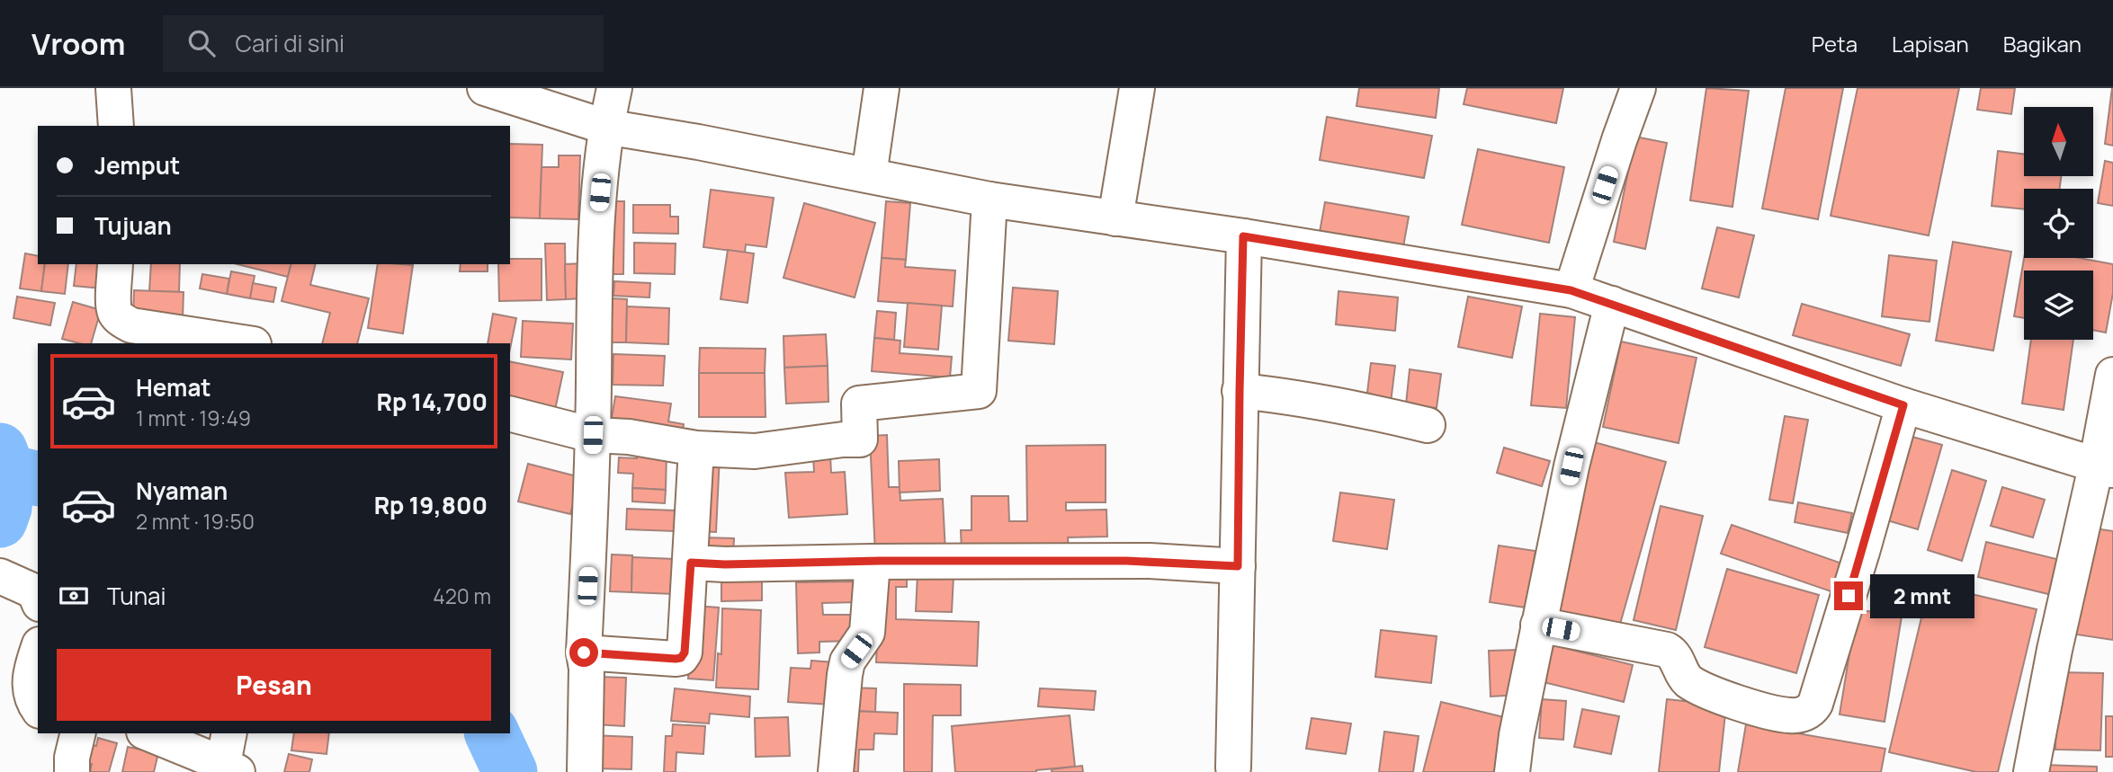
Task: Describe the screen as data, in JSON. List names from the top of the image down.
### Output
{
  "north": "top",
  "page": {
    "header": "Vroom",
    "search": "Cari di sini",
    "nav": ["Peta", "Lapisan", "Bagikan"],
    "banner": ["Jemput", "Tujuan"],
    "list": [
      {
        "name": "Hemat",
        "note": "1 mnt · 19:49",
        "value": "Rp 14,700"
      },
      {
        "name": "Nyaman",
        "note": "2 mnt · 19:50",
        "value": "Rp 19,800"
      }
    ],
    "pay": ["Tunai", "420 m"],
    "bubble": "2 mnt",
    "buttons": "Pesan"
  }
}
